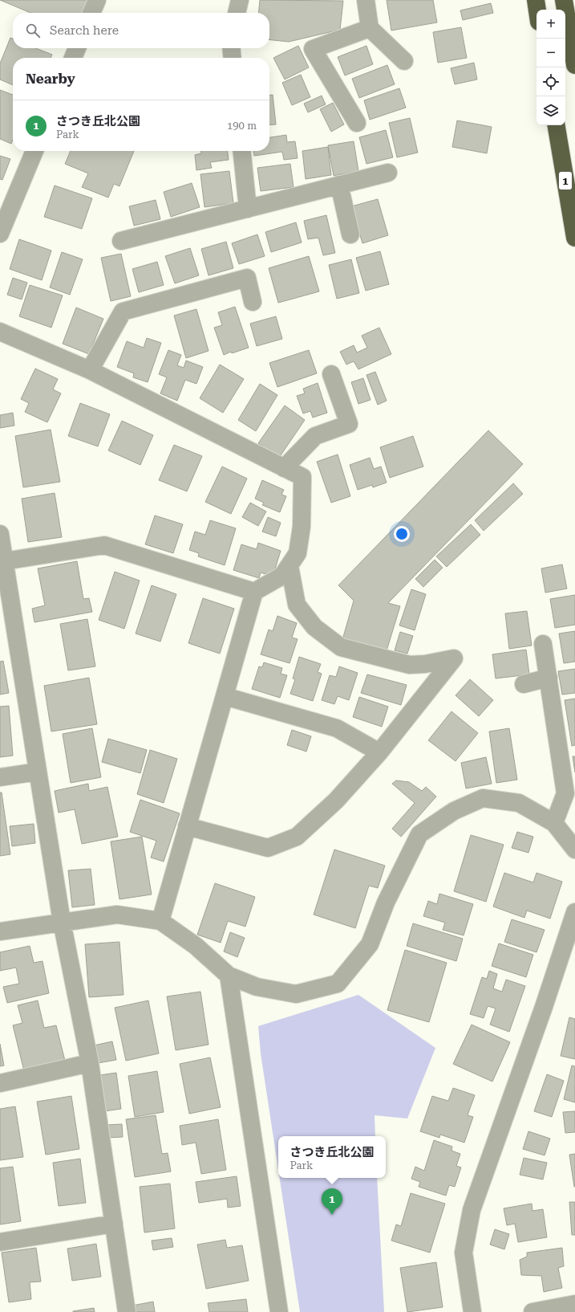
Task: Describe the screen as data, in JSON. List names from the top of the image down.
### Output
{
  "streets": {
    "highway": ["1"]
  },
  "page": {
    "map_buttons": ["+", "−"],
    "search": "Search here",
    "heading": "Nearby",
    "list": [
      {
        "mark": "1",
        "name": "さつき丘北公園",
        "note": "Park",
        "value": "190 m"
      }
    ],
    "popup": ["さつき丘北公園", "Park"],
    "pins": "1"
  }
}
